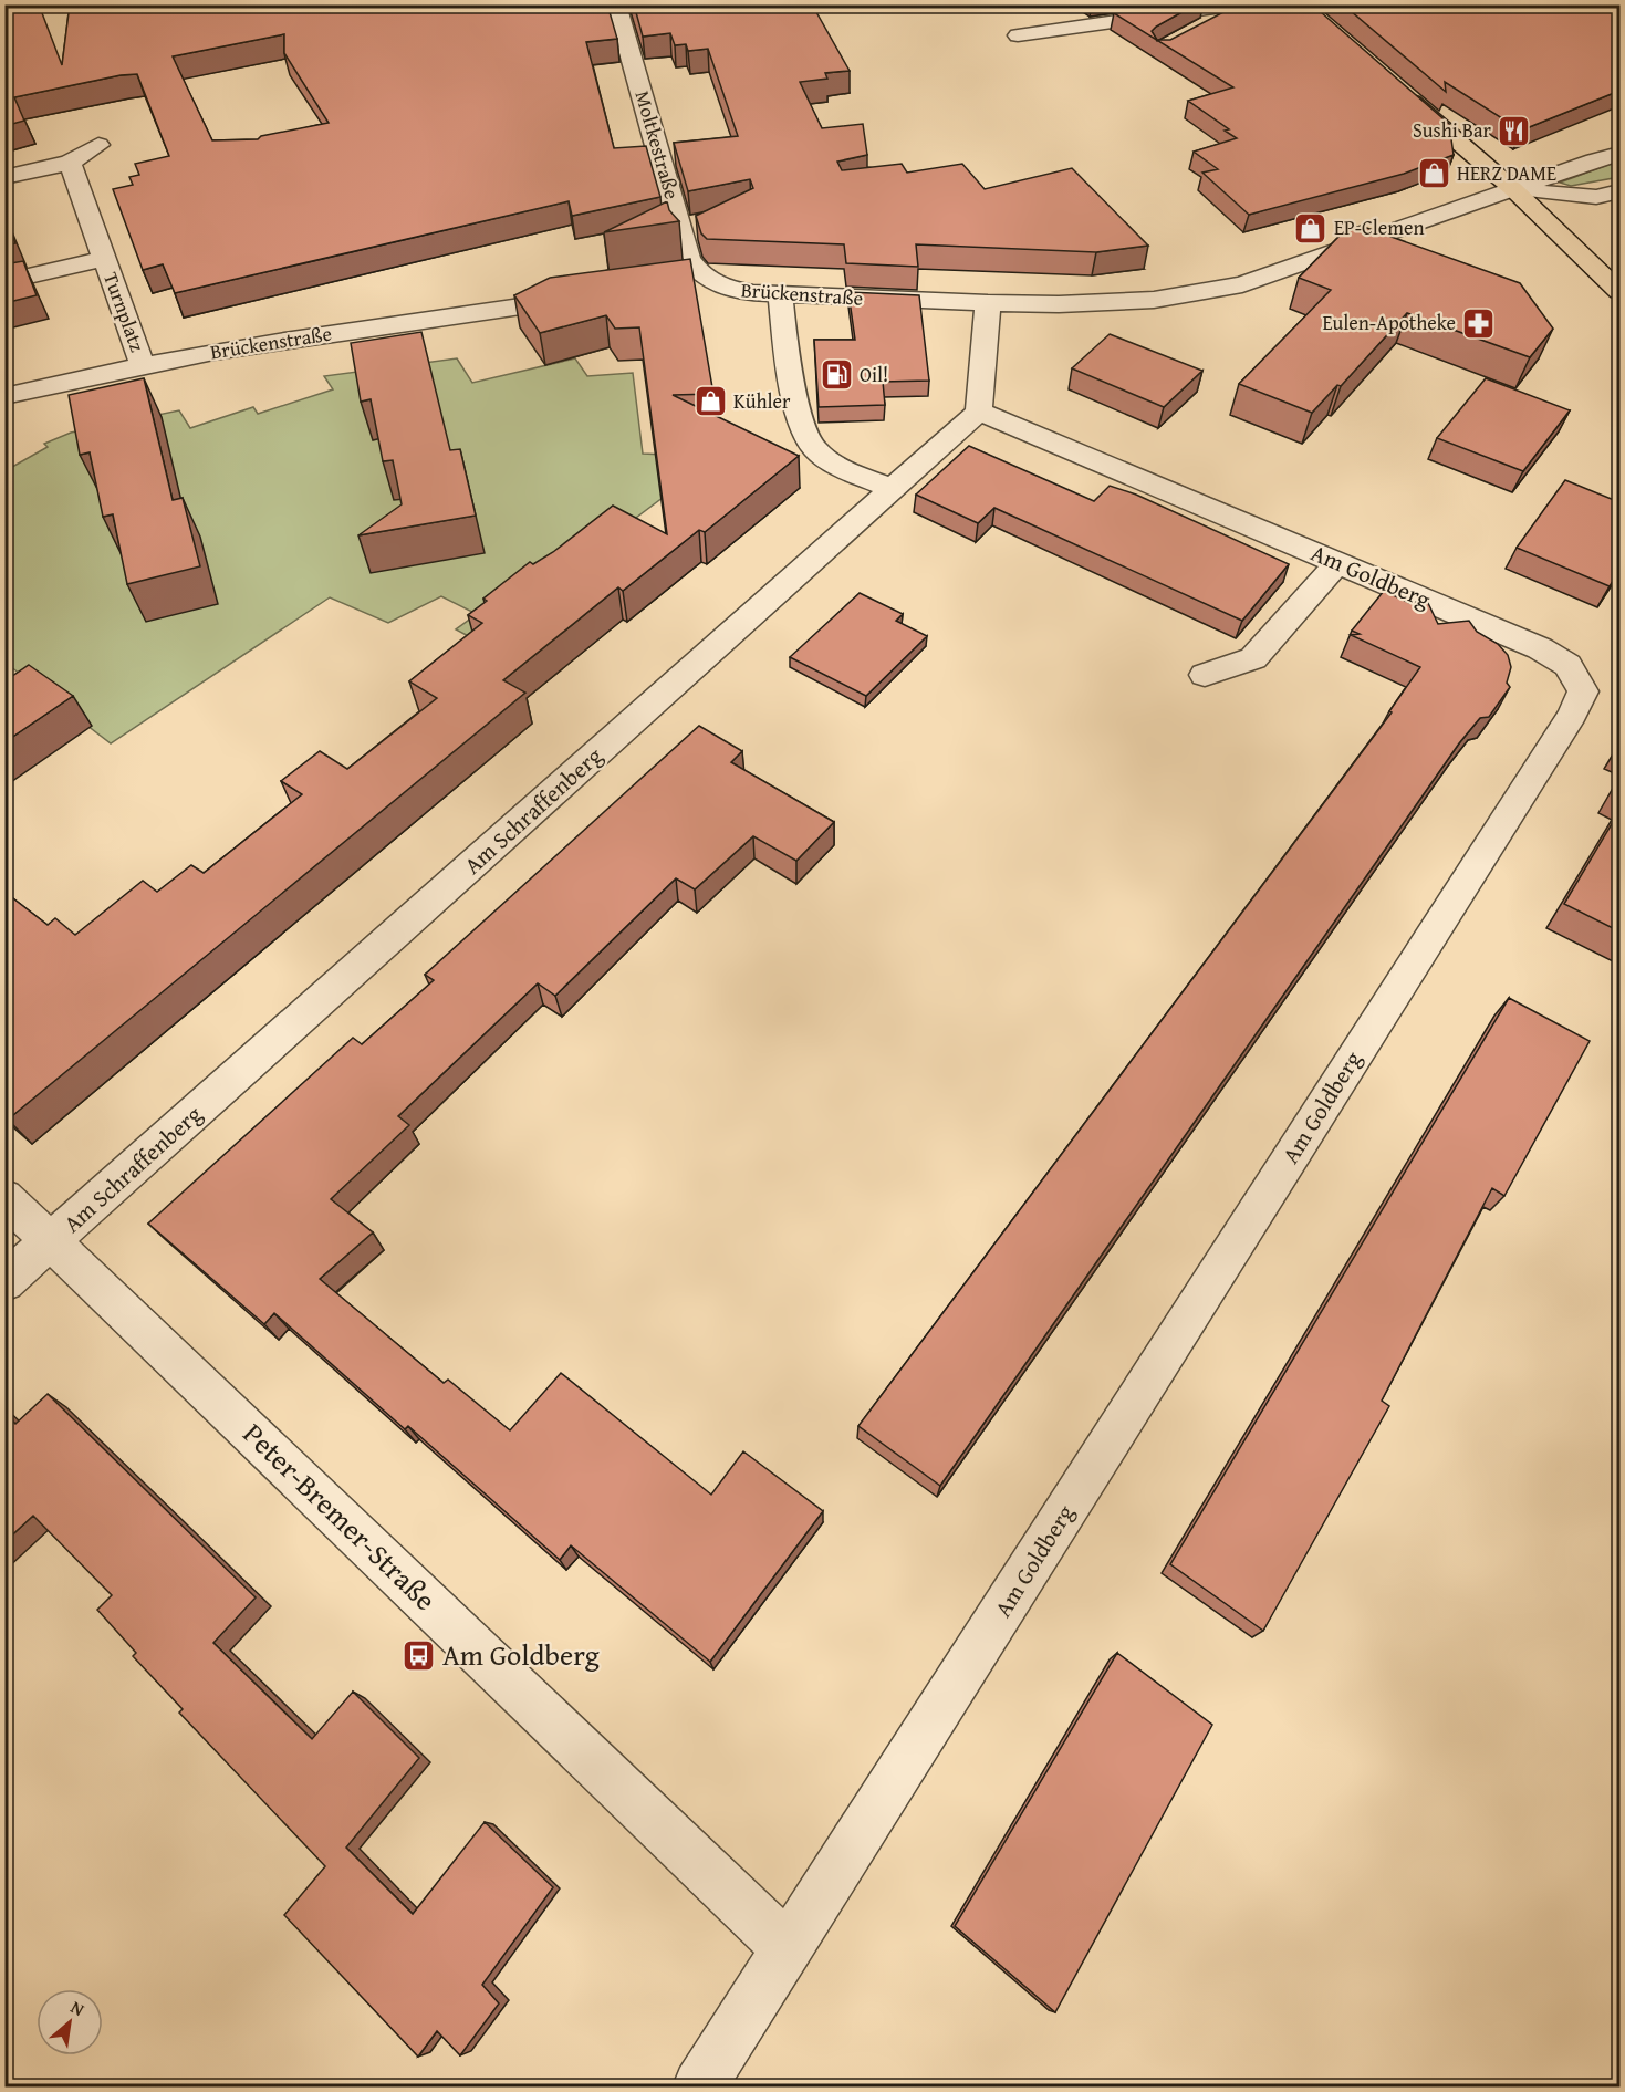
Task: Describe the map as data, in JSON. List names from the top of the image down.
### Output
{
  "streets": {
    "street": [
      "Moltkestraße",
      "Brückenstraße",
      "Turnplatz",
      "Am Goldberg",
      "Am Schraffenberg",
      "Peter-Bremer-Straße"
    ]
  },
  "crossings": [
    ["Moltkestraße", "Brückenstraße"],
    ["Brückenstraße", "Turnplatz"],
    ["Am Goldberg", "Am Schraffenberg"],
    ["Am Goldberg", "Peter-Bremer-Straße"],
    ["Am Schraffenberg", "Peter-Bremer-Straße"]
  ],
  "places": {
    "restaurant": ["Sushi Bar"],
    "shop": ["HERZ DAME", "EP-Clemen", "Kühler"],
    "pharmacy": ["Eulen-Apotheke"],
    "fuel station": ["Oil!"],
    "bus stop": ["Am Goldberg"]
  },
  "north": "top right"
}
